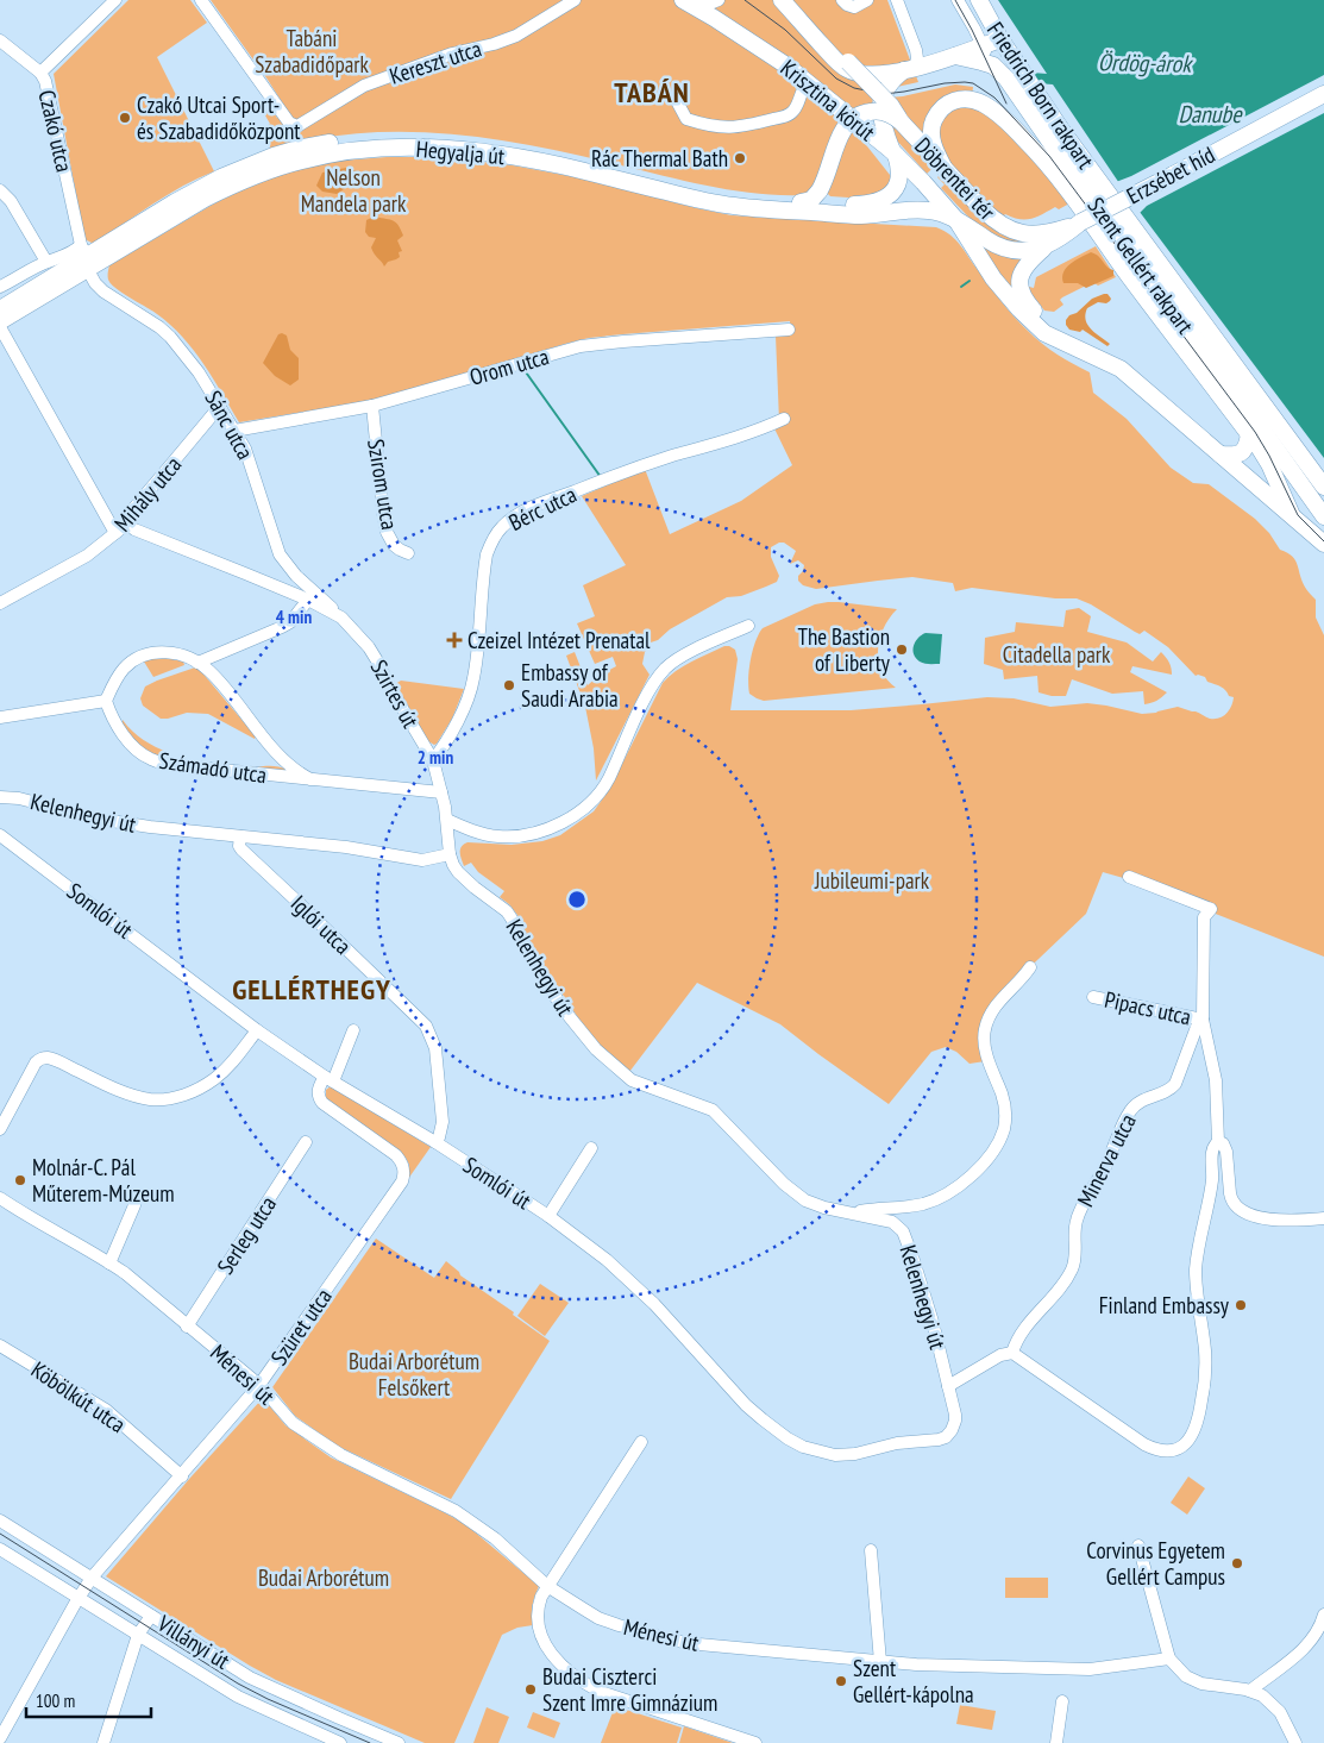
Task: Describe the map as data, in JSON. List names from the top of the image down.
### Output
{
  "streets": {
    "main road": [
      "Friedrich Born rakpart",
      "Krisztina körút",
      "Hegyalja út",
      "Erzsébet híd",
      "Döbrentei tér",
      "Szent Gellért rakpart"
    ],
    "street": [
      "Kereszt utca",
      "Czakó utca",
      "Orom utca",
      "Sánc utca",
      "Szirom utca",
      "Mihály utca",
      "Bérc utca",
      "Szirtes út",
      "Számadó utca",
      "Kelenhegyi út",
      "Somlói út",
      "Iglói utca",
      "Pipacs utca",
      "Minerva utca",
      "Serleg utca",
      "Szüret utca",
      "Ménesi út",
      "Köbölkút utca",
      "Villányi út"
    ]
  },
  "crossings": [
    ["Friedrich Born rakpart", "Szent Gellért rakpart"],
    ["Krisztina körút", "Hegyalja út"],
    ["Krisztina körút", "Szent Gellért rakpart"],
    ["Czakó utca", "Hegyalja út"],
    ["Czakó utca", "Sánc utca"],
    ["Hegyalja út", "Szent Gellért rakpart"],
    ["Hegyalja út", "Sánc utca"],
    ["Erzsébet híd", "Döbrentei tér"],
    ["Döbrentei tér", "Szent Gellért rakpart"],
    ["Orom utca", "Sánc utca"],
    ["Orom utca", "Szirom utca"],
    ["Sánc utca", "Mihály utca"],
    ["Sánc utca", "Szirtes út"],
    ["Mihály utca", "Szirtes út"],
    ["Bérc utca", "Szirtes út"],
    ["Szirtes út", "Számadó utca"],
    ["Szirtes út", "Kelenhegyi út"],
    ["Kelenhegyi út", "Somlói út"],
    ["Kelenhegyi út", "Iglói utca"],
    ["Somlói út", "Iglói utca"],
    ["Somlói út", "Szüret utca"],
    ["Pipacs utca", "Minerva utca"],
    ["Serleg utca", "Ménesi út"],
    ["Szüret utca", "Ménesi út"],
    ["Szüret utca", "Köbölkút utca"],
    ["Szüret utca", "Villányi út"]
  ],
  "districts": ["TABÁN", "GELLÉRTHEGY"],
  "water": ["Ördög-árok", "Danube"],
  "parks": [
    "Tabáni Szabadidőpark",
    "Nelson Mandela park",
    "Citadella park",
    "Jubileumi-park",
    "Budai Arborétum Felsőkert",
    "Budai Arborétum"
  ],
  "places": {
    "other": [
      "Czakó Utcai Sport- és Szabadidőközpont",
      "Rác Thermal Bath",
      "The Bastion of Liberty",
      "Embassy of Saudi Arabia",
      "Molnár-C. Pál Műterem-Múzeum",
      "Finland Embassy",
      "Corvinus Egyetem Gellért Campus",
      "Szent Gellért-kápolna",
      "Budai Ciszterci Szent Imre Gimnázium"
    ],
    "health": ["Czeizel Intézet Prenatal"]
  },
  "scale_bar": "100 m",
  "rings": ["4 min", "2 min"]
}
